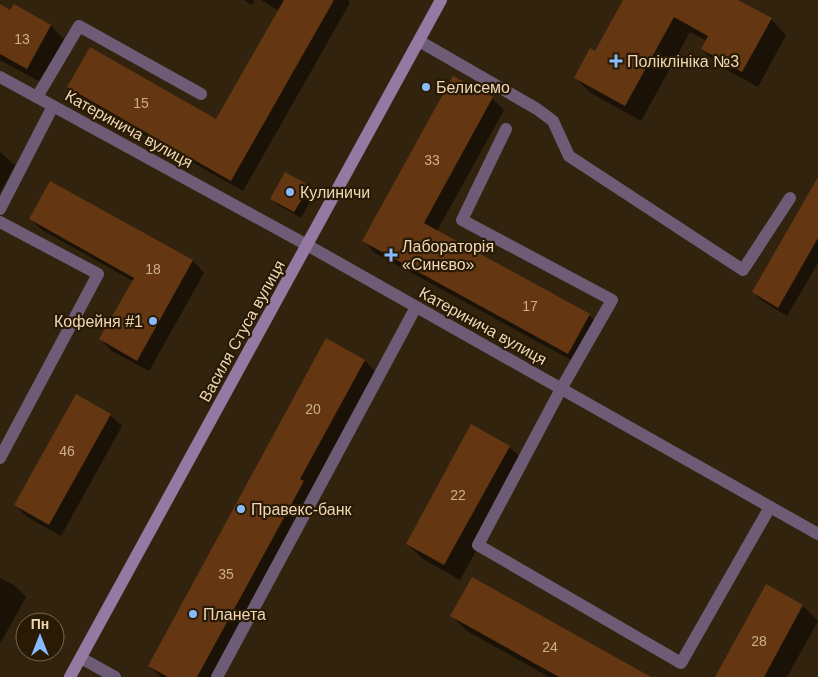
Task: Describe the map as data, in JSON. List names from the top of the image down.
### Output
{
  "streets": {
    "street": ["Катеринича вулиця", "Василя Стуса вулиця"]
  },
  "crossings": [
    ["Катеринича вулиця", "Василя Стуса вулиця"]
  ],
  "places": {
    "health": ["Поліклініка №3", "Лабораторія «Синєво»"],
    "other": [
      "Белисемо",
      "Кулиничи",
      "Кофейня #1",
      "Правекс-банк",
      "Планета"
    ]
  },
  "house_numbers": [
    "13",
    "15",
    "33",
    "18",
    "17",
    "20",
    "46",
    "22",
    "35",
    "28",
    "24"
  ],
  "north": "top"
}
